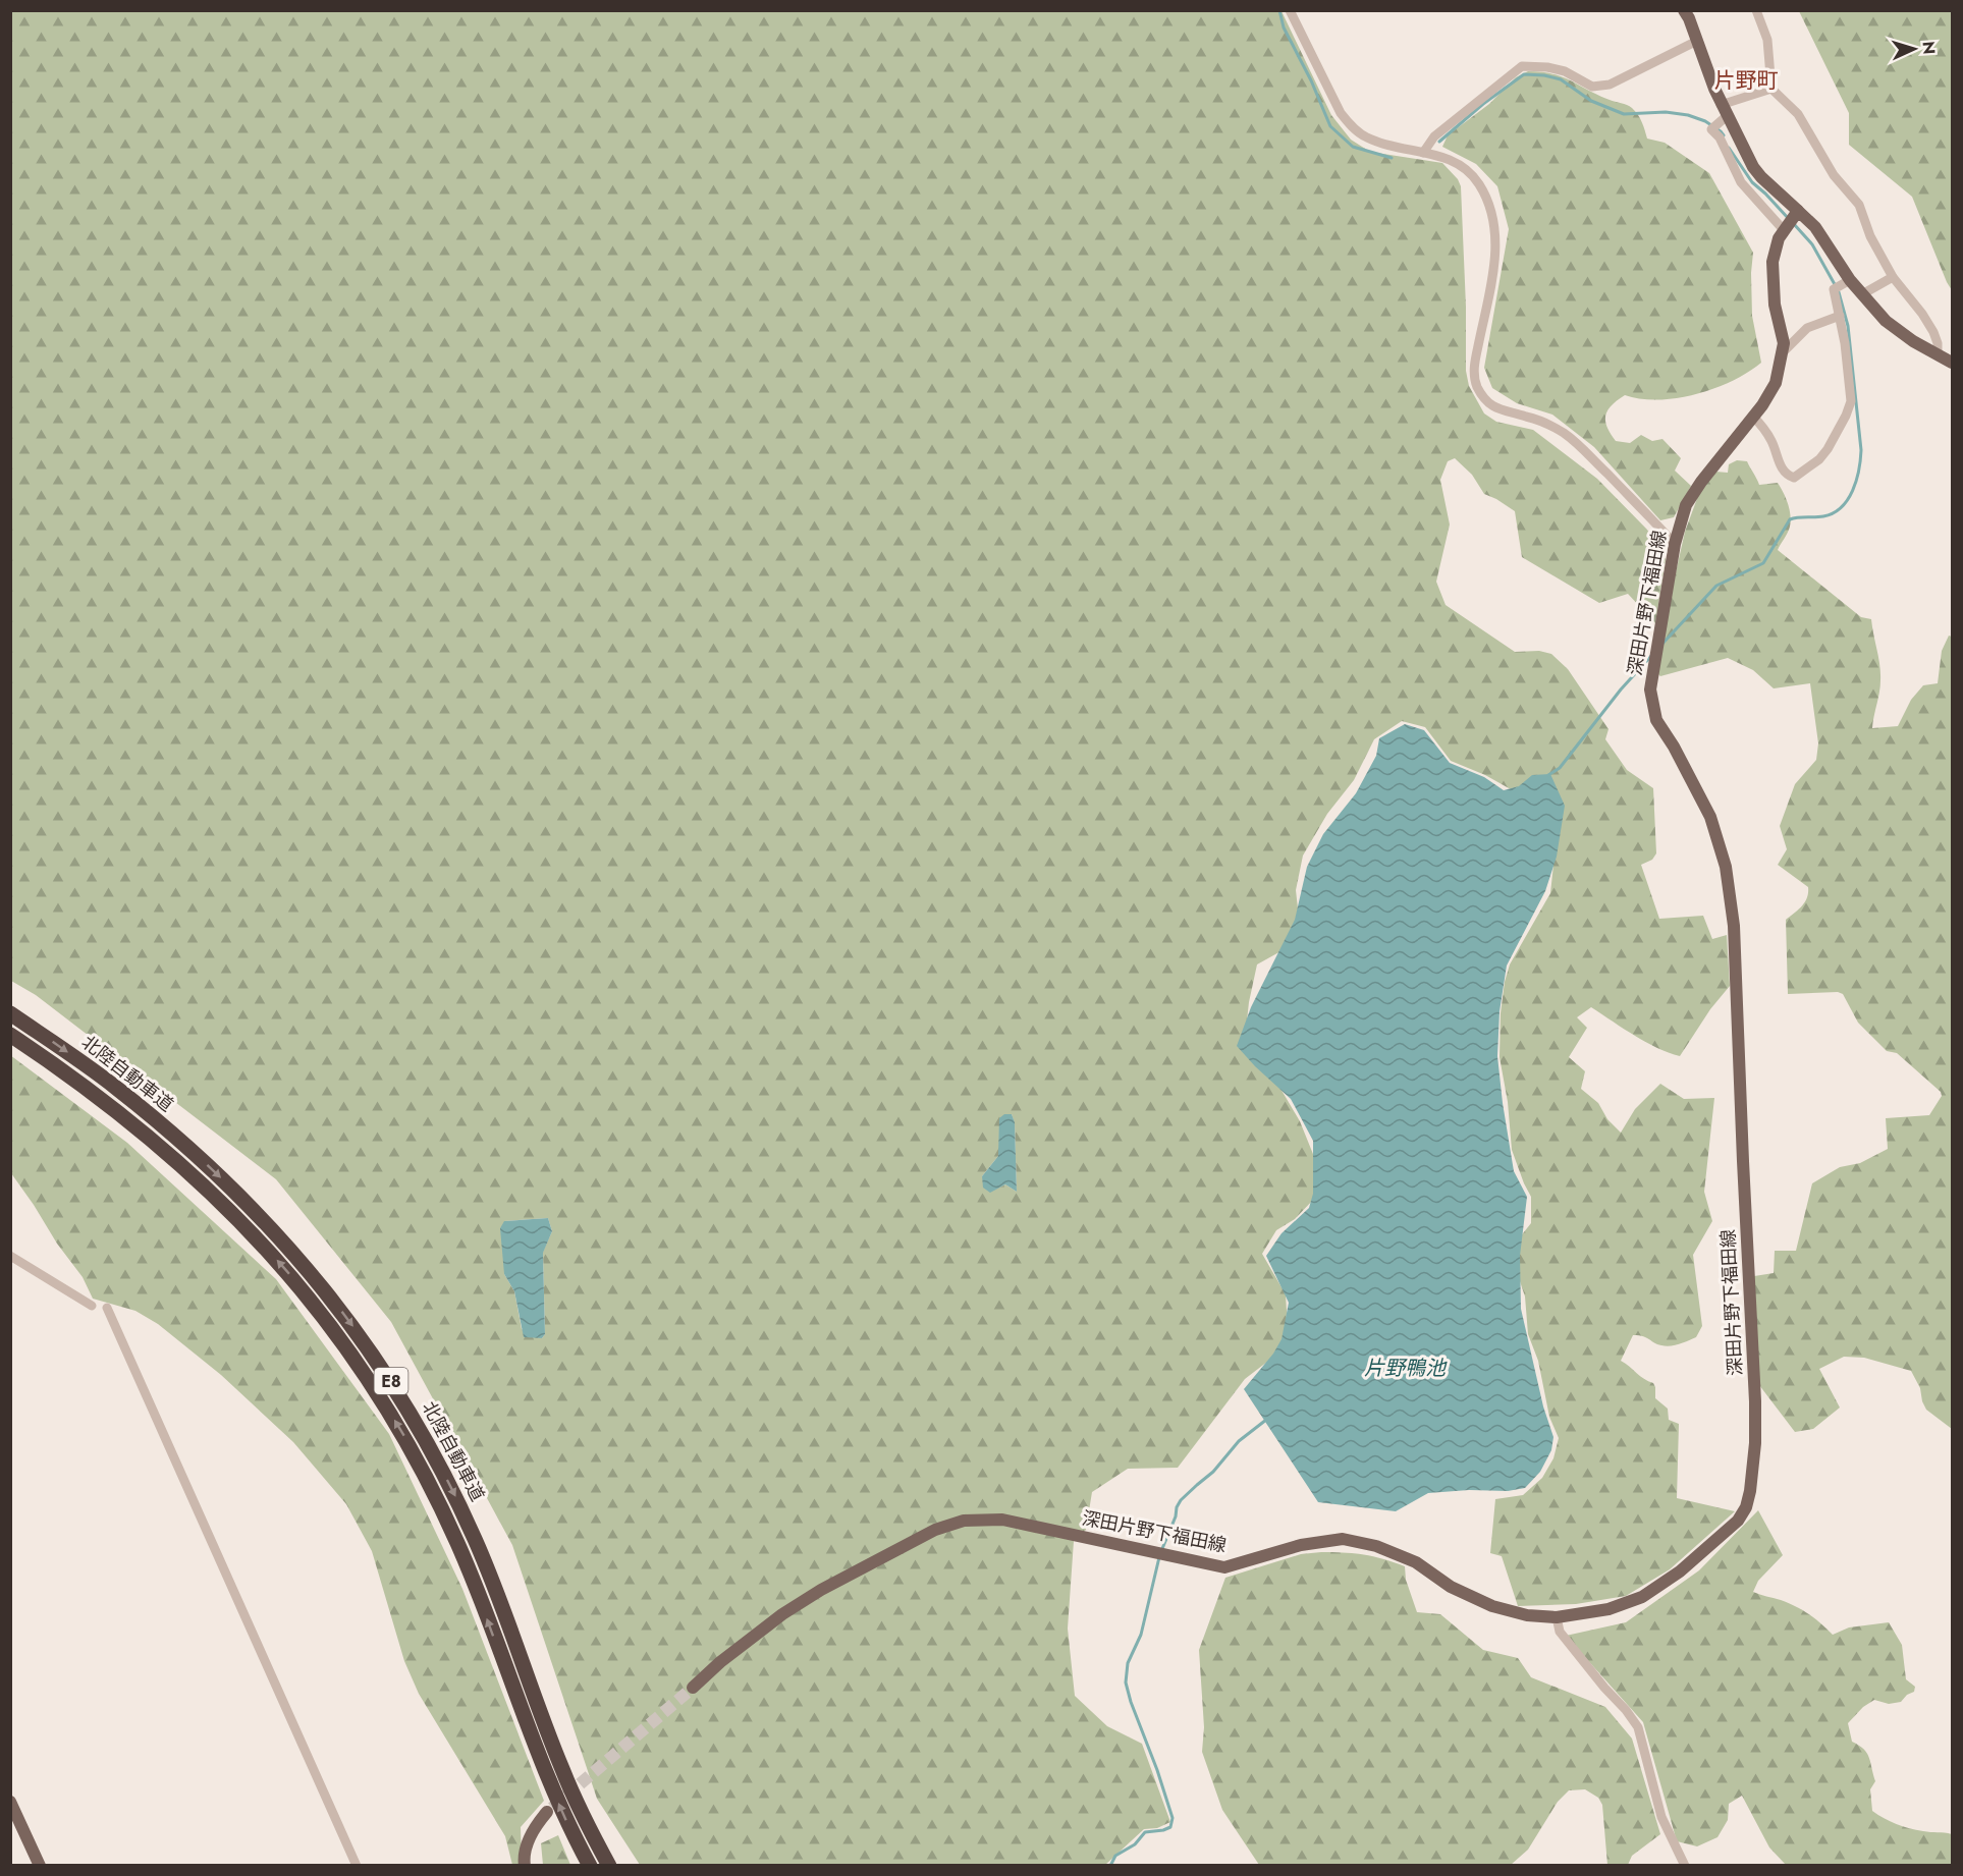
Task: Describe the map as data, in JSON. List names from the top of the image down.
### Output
{
  "streets": {
    "highway": ["北陸自動車道", "E8"],
    "main road": ["深田片野下福田線"]
  },
  "districts": ["片野町"],
  "water": ["片野鴨池"],
  "north": "right"
}
